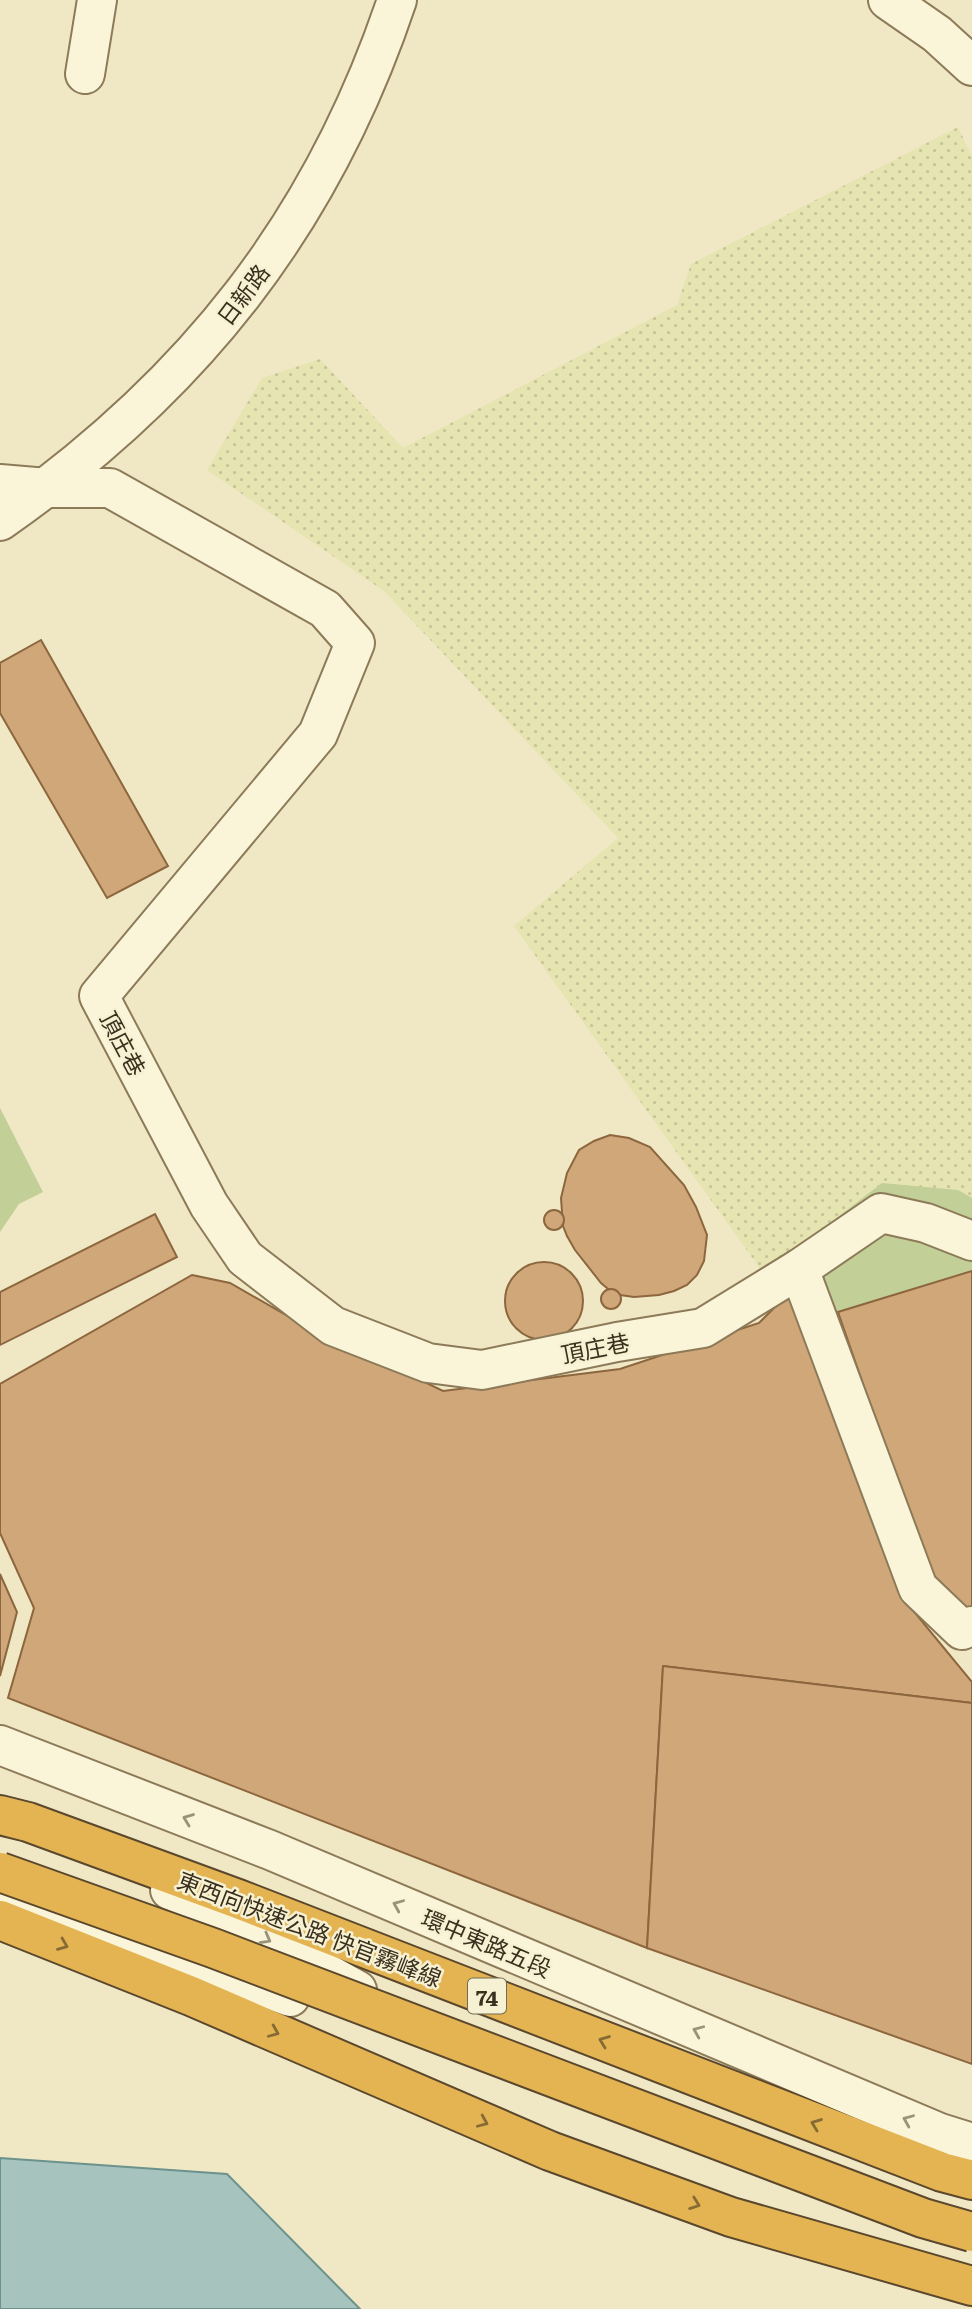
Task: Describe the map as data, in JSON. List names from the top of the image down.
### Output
{
  "streets": {
    "highway": ["東西向快速公路 快官霧峰線", "74"],
    "street": ["日新路", "頂庄巷", "環中東路五段"]
  },
  "crossings": [
    ["日新路", "頂庄巷"]
  ]
}
